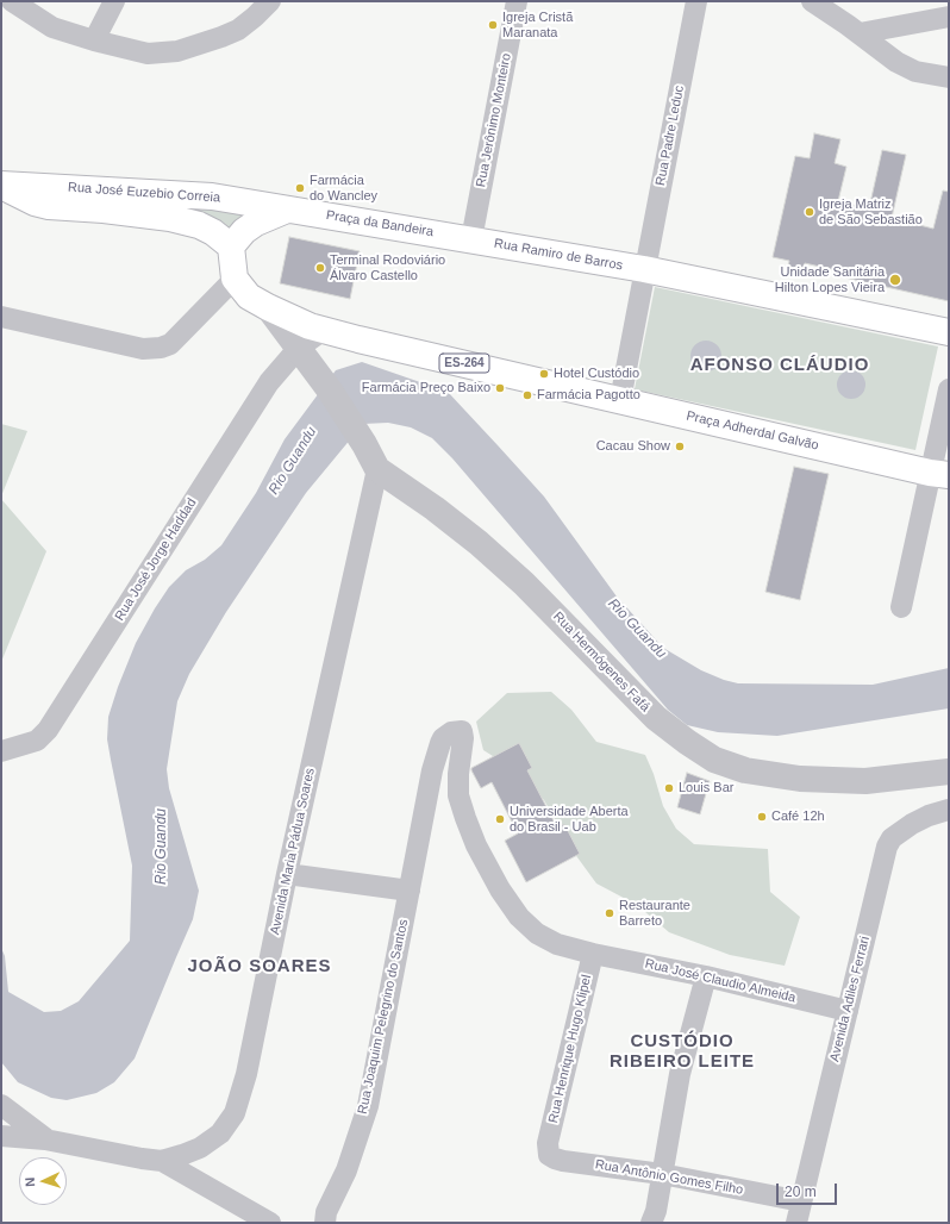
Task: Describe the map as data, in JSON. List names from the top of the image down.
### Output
{
  "streets": {
    "main road": [
      "Rua José Euzebio Correia",
      "Praça da Bandeira",
      "Rua Ramiro de Barros",
      "ES-264",
      "Praça Adherdal Galvão"
    ],
    "street": [
      "Rua Jerônimo Monteiro",
      "Rua Padre Leduc",
      "Rua José Jorge Haddad",
      "Rua Hermógenes Fafá",
      "Avenida Maria Pádua Soares",
      "Rua José Claudio Almeida",
      "Avenida Adiles Ferrari",
      "Rua Joaquim Pelegrino do Santos",
      "Rua Henrique Hugo Klipel",
      "Rua Antônio Gomes Filho"
    ]
  },
  "crossings": [
    ["Rua Jerônimo Monteiro", "Praça da Bandeira"],
    ["Rua Jerônimo Monteiro", "Rua Ramiro de Barros"],
    ["Rua Padre Leduc", "Rua Ramiro de Barros"],
    ["Rua José Euzebio Correia", "Praça da Bandeira"],
    ["Praça da Bandeira", "Rua Ramiro de Barros"],
    ["ES-264", "Praça Adherdal Galvão"],
    ["ES-264", "Rua José Jorge Haddad"],
    ["ES-264", "Rua Hermógenes Fafá"],
    ["Rua José Jorge Haddad", "Rua Hermógenes Fafá"],
    ["Rua Hermógenes Fafá", "Avenida Maria Pádua Soares"],
    ["Rua José Claudio Almeida", "Avenida Adiles Ferrari"],
    ["Rua José Claudio Almeida", "Rua Joaquim Pelegrino do Santos"],
    ["Rua José Claudio Almeida", "Rua Henrique Hugo Klipel"],
    ["Avenida Adiles Ferrari", "Rua Antônio Gomes Filho"],
    ["Rua Joaquim Pelegrino do Santos", "Rua Henrique Hugo Klipel"],
    ["Rua Henrique Hugo Klipel", "Rua Antônio Gomes Filho"]
  ],
  "districts": ["AFONSO CLÁUDIO", "JOÃO SOARES", "CUSTÓDIO RIBEIRO LEITE"],
  "water": ["Rio Guandu"],
  "places": [
    "Igreja Cristã Maranata",
    "Farmácia do Wancley",
    "Igreja Matriz de São Sebastião",
    "Terminal Rodoviário Álvaro Castello",
    "Unidade Sanitária Hilton Lopes Vieira",
    "Hotel Custódio",
    "Farmácia Preço Baixo",
    "Farmácia Pagotto",
    "Cacau Show",
    "Louis Bar",
    "Café 12h",
    "Universidade Aberta do Brasil - Uab",
    "Restaurante Barreto"
  ],
  "scale_bar": "20 m",
  "north": "left"
}
